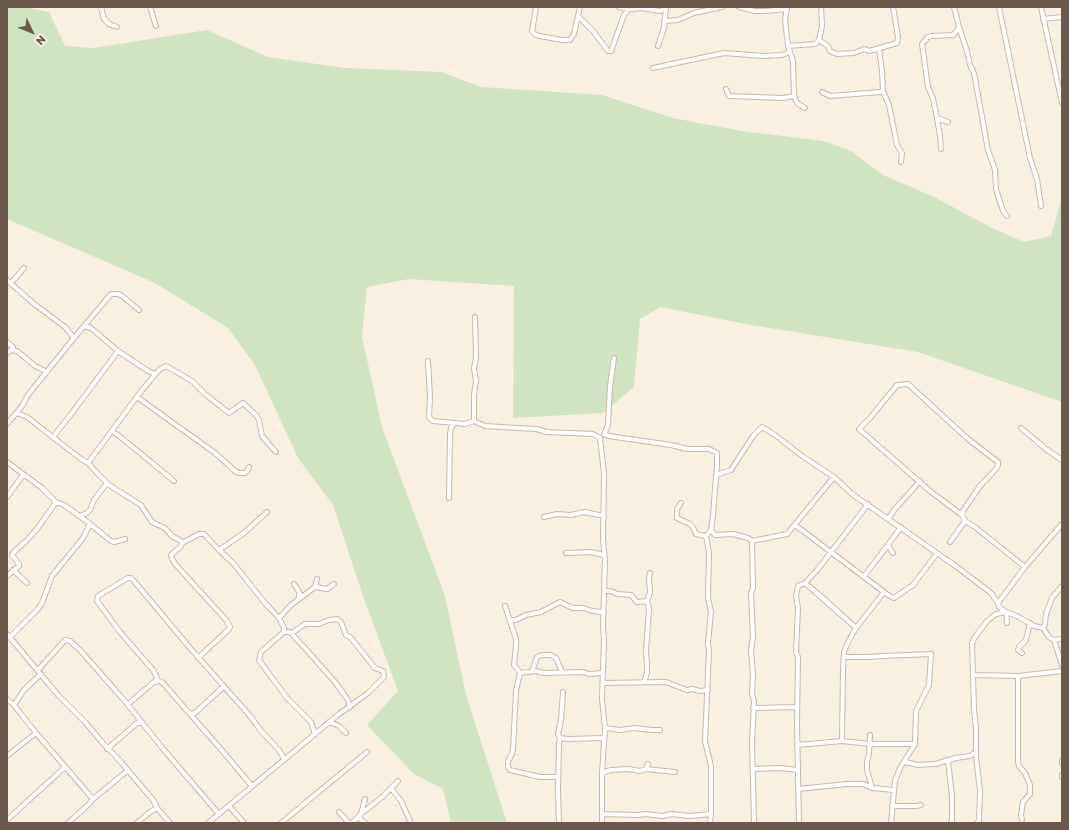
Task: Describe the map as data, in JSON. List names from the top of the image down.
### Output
{
  "north": "bottom right"
}
